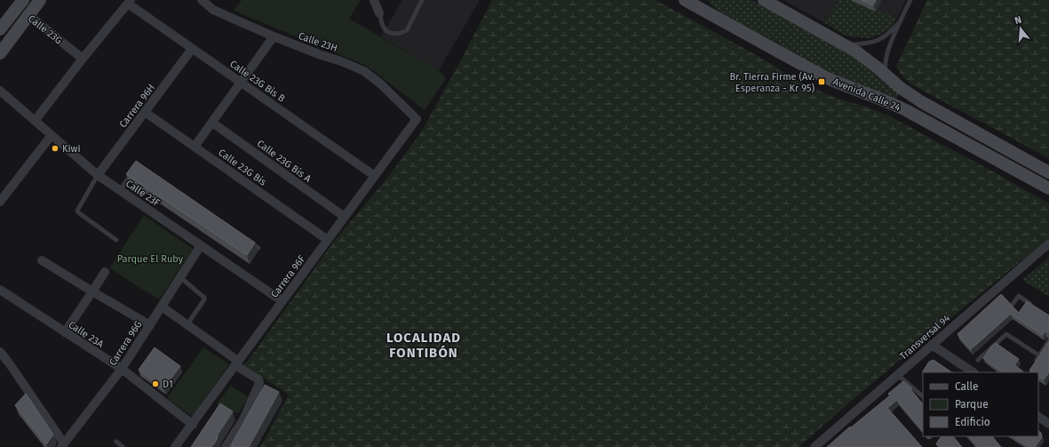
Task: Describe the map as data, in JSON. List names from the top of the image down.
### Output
{
  "streets": {
    "main road": ["Calle 23G", "Avenida Calle 24"],
    "street": [
      "Calle 23H",
      "Calle 23G Bis B",
      "Carrera 96H",
      "Calle 23G Bis A",
      "Calle 23G Bis",
      "Calle 23F",
      "Carrera 96F",
      "Calle 23A",
      "Transversal 94",
      "Carrera 96G"
    ]
  },
  "crossings": [
    ["Calle 23H", "Carrera 96F"],
    ["Calle 23G Bis B", "Carrera 96H"],
    ["Calle 23G Bis B", "Carrera 96F"],
    ["Carrera 96H", "Calle 23G Bis"],
    ["Carrera 96H", "Calle 23F"],
    ["Calle 23G Bis A", "Carrera 96F"],
    ["Calle 23G Bis", "Carrera 96F"],
    ["Calle 23F", "Carrera 96F"],
    ["Calle 23F", "Carrera 96G"],
    ["Carrera 96F", "Calle 23A"],
    ["Calle 23A", "Carrera 96G"]
  ],
  "districts": ["LOCALIDAD FONTIBÓN"],
  "parks": ["Parque El Ruby"],
  "places": {
    "transit": ["Br. Tierra Firme (Av. Esperanza - Kr 95)"],
    "other": ["Kiwi", "D1"]
  },
  "legend": ["Calle", "Parque", "Edificio"],
  "north": "top"
}
